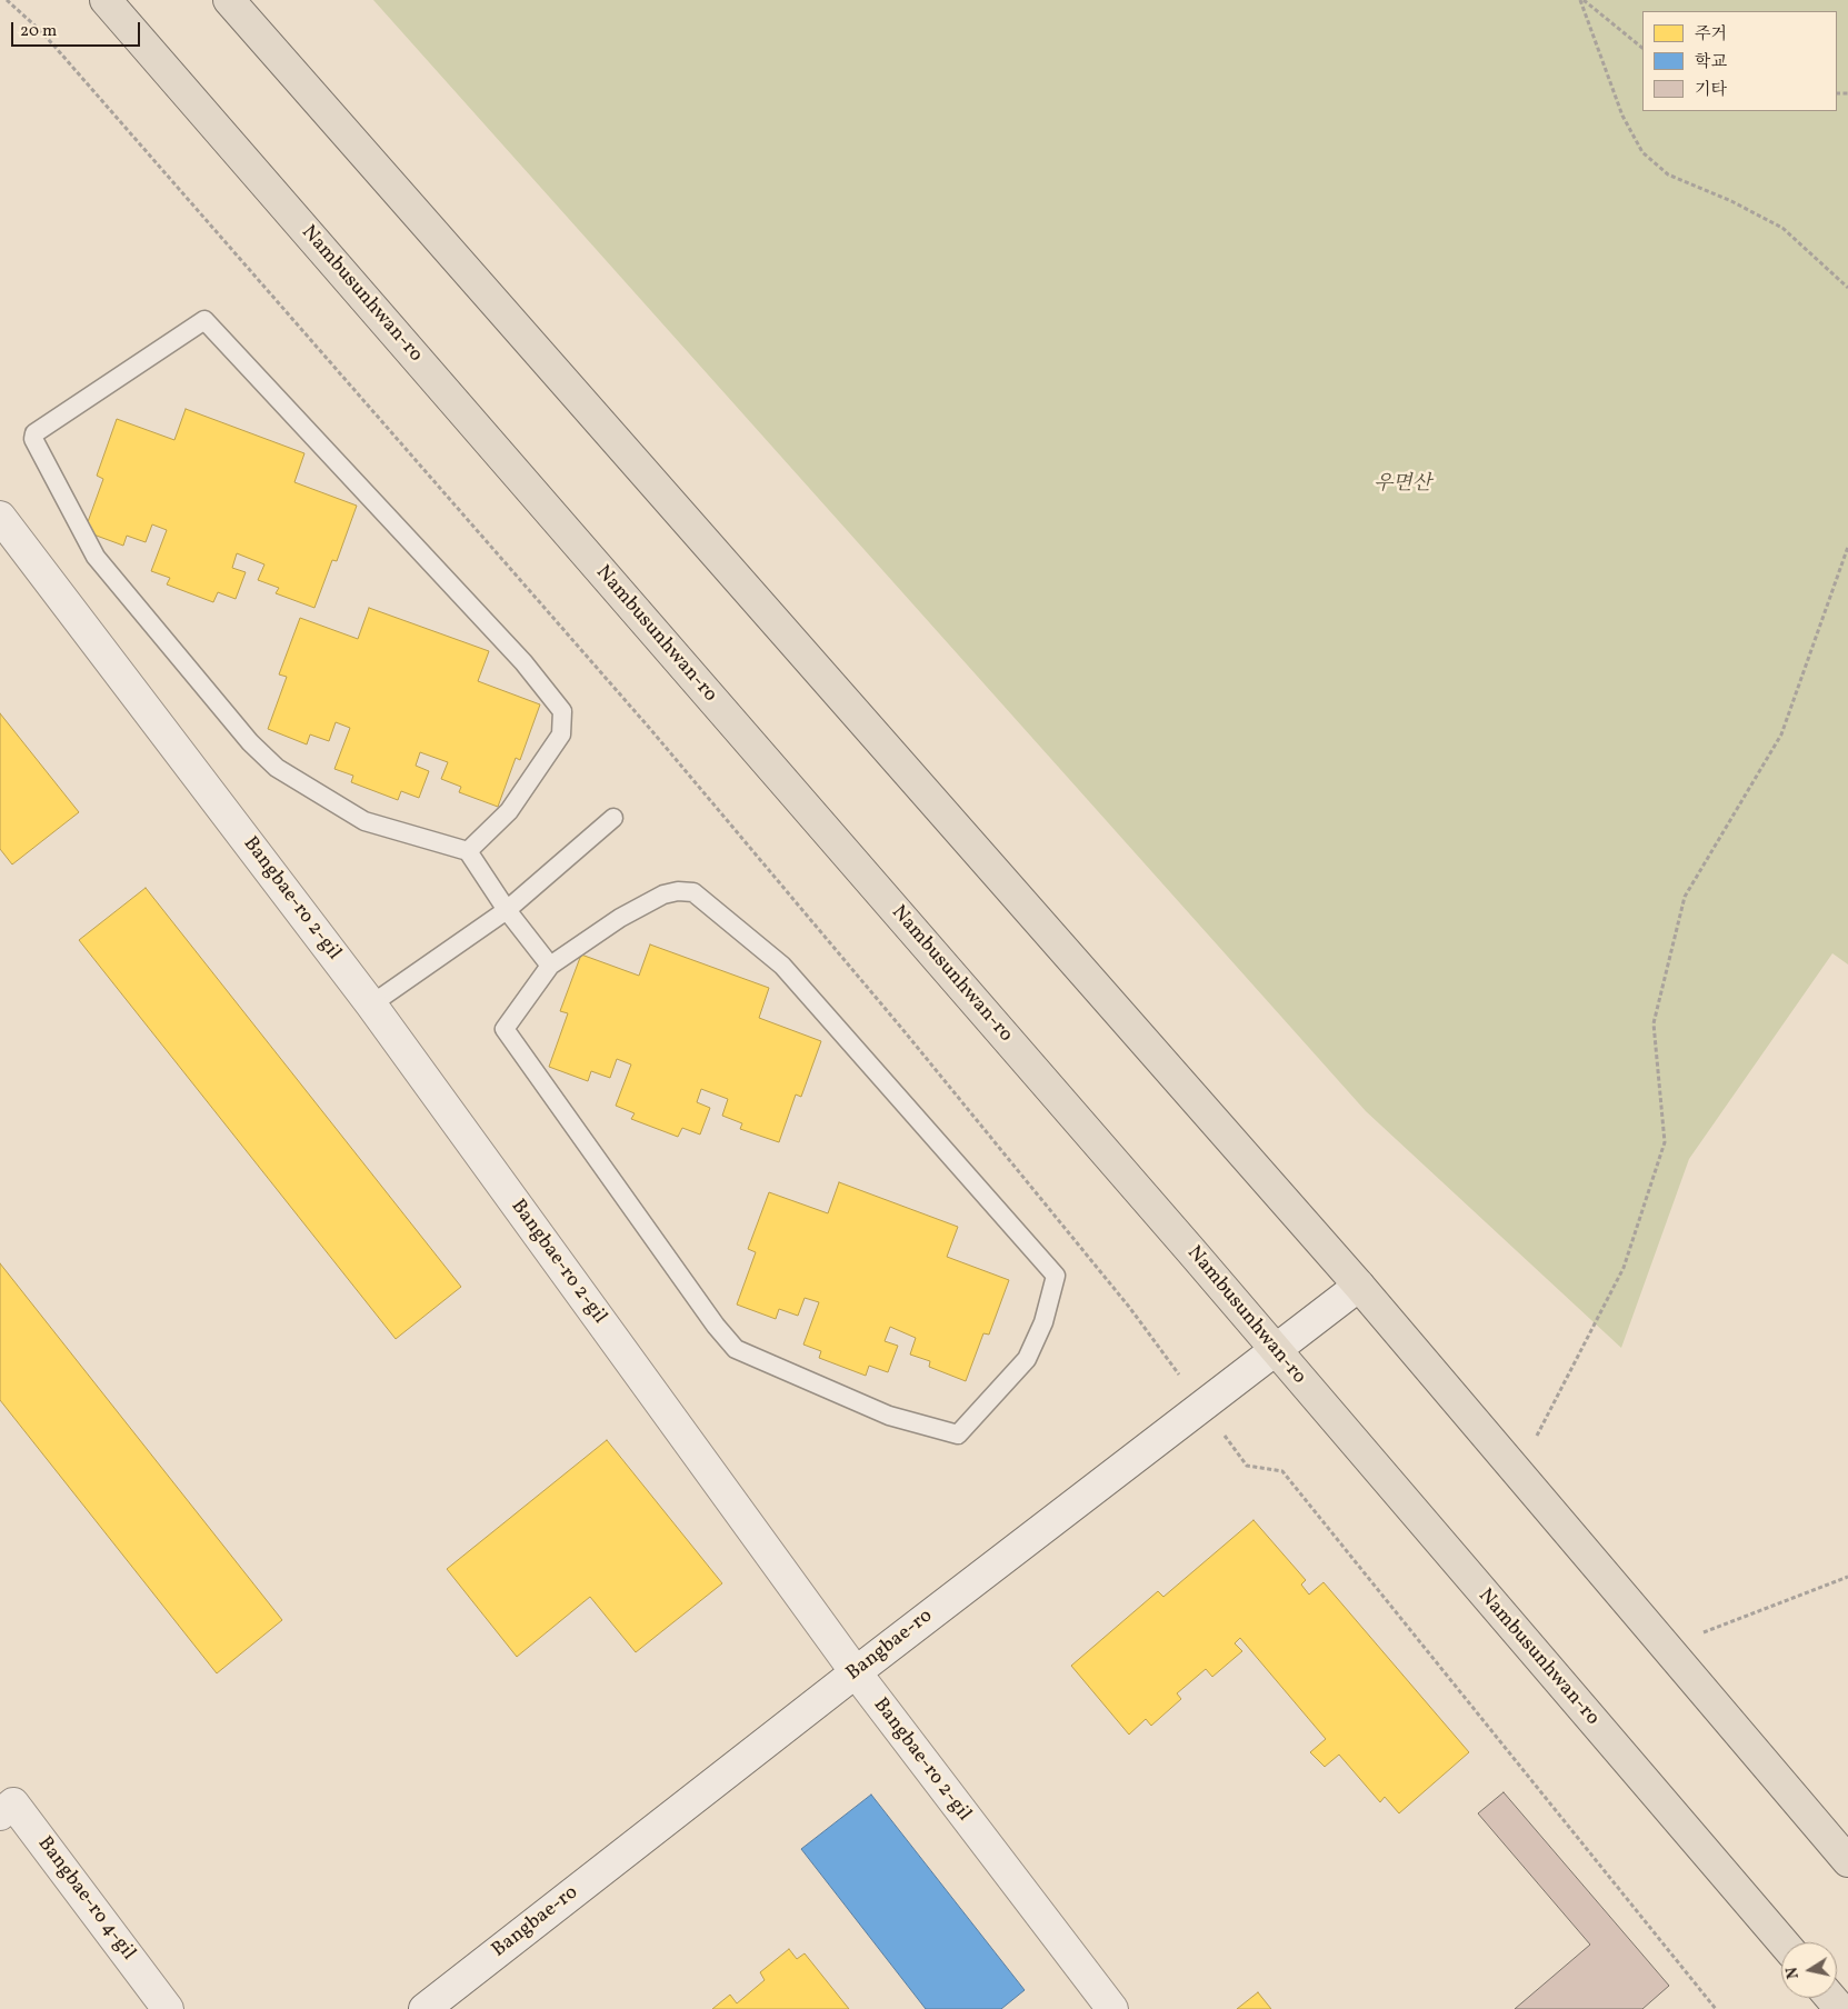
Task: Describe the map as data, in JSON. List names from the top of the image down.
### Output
{
  "streets": {
    "main road": ["Nambusunhwan-ro"],
    "street": ["Bangbae-ro 2-gil", "Bangbae-ro", "Bangbae-ro 4-gil"]
  },
  "crossings": [
    ["Nambusunhwan-ro", "Bangbae-ro"],
    ["Bangbae-ro 2-gil", "Bangbae-ro"]
  ],
  "parks": ["우면산"],
  "legend": ["주거", "학교", "기타"],
  "scale_bar": "20 m",
  "north": "left"
}
